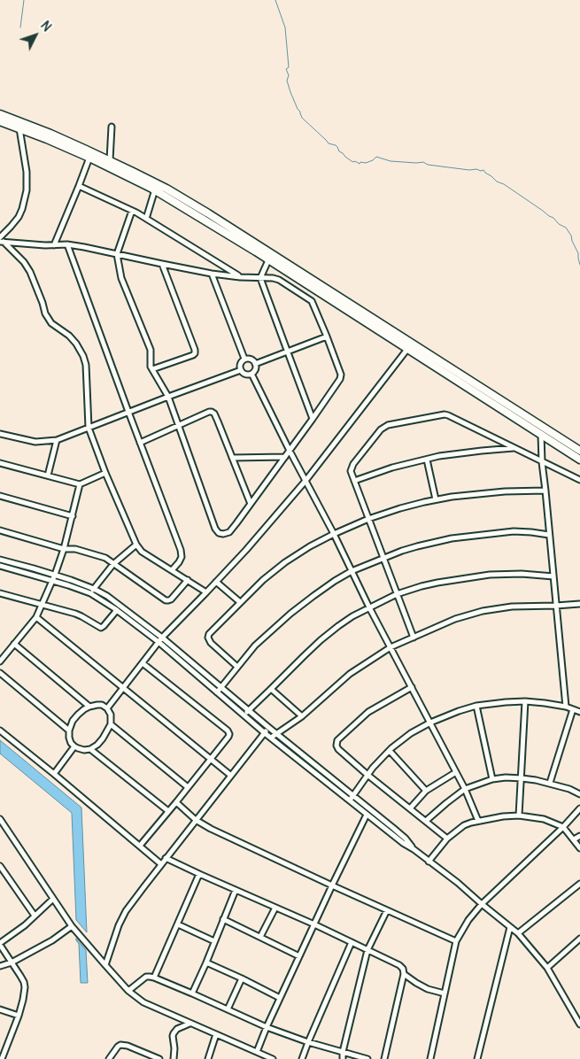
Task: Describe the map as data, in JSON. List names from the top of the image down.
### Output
{
  "north": "top right"
}
